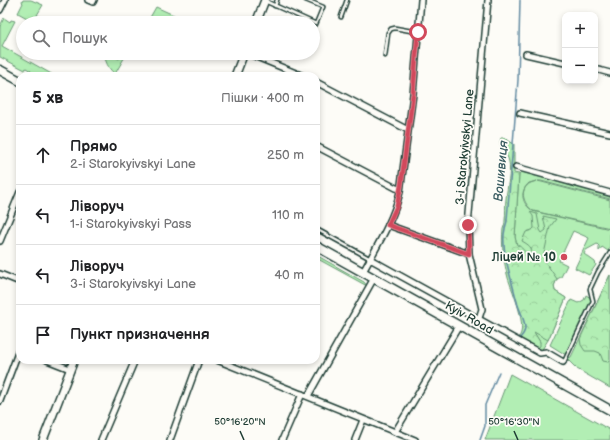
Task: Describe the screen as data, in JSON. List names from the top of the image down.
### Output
{
  "streets": {
    "main road": ["Kyiv Road"],
    "street": ["3-i Starokyivskyi Lane"]
  },
  "water": ["Вошивиця"],
  "places": ["Ліцей № 10"],
  "page": {
    "map_buttons": ["+", "−"],
    "search": "Пошук",
    "heading": ["5 хв", "Пішки · 400 m"],
    "list": [
      ["Прямо", "2-i Starokyivskyi Lane", "250 m"],
      ["Ліворуч", "1-i Starokyivskyi Pass", "110 m"],
      ["Ліворуч", "3-i Starokyivskyi Lane", "40 m"],
      "Пункт призначення"
    ]
  },
  "coordinates": ["50°16'20\"N", "50°16'30\"N"]
}
